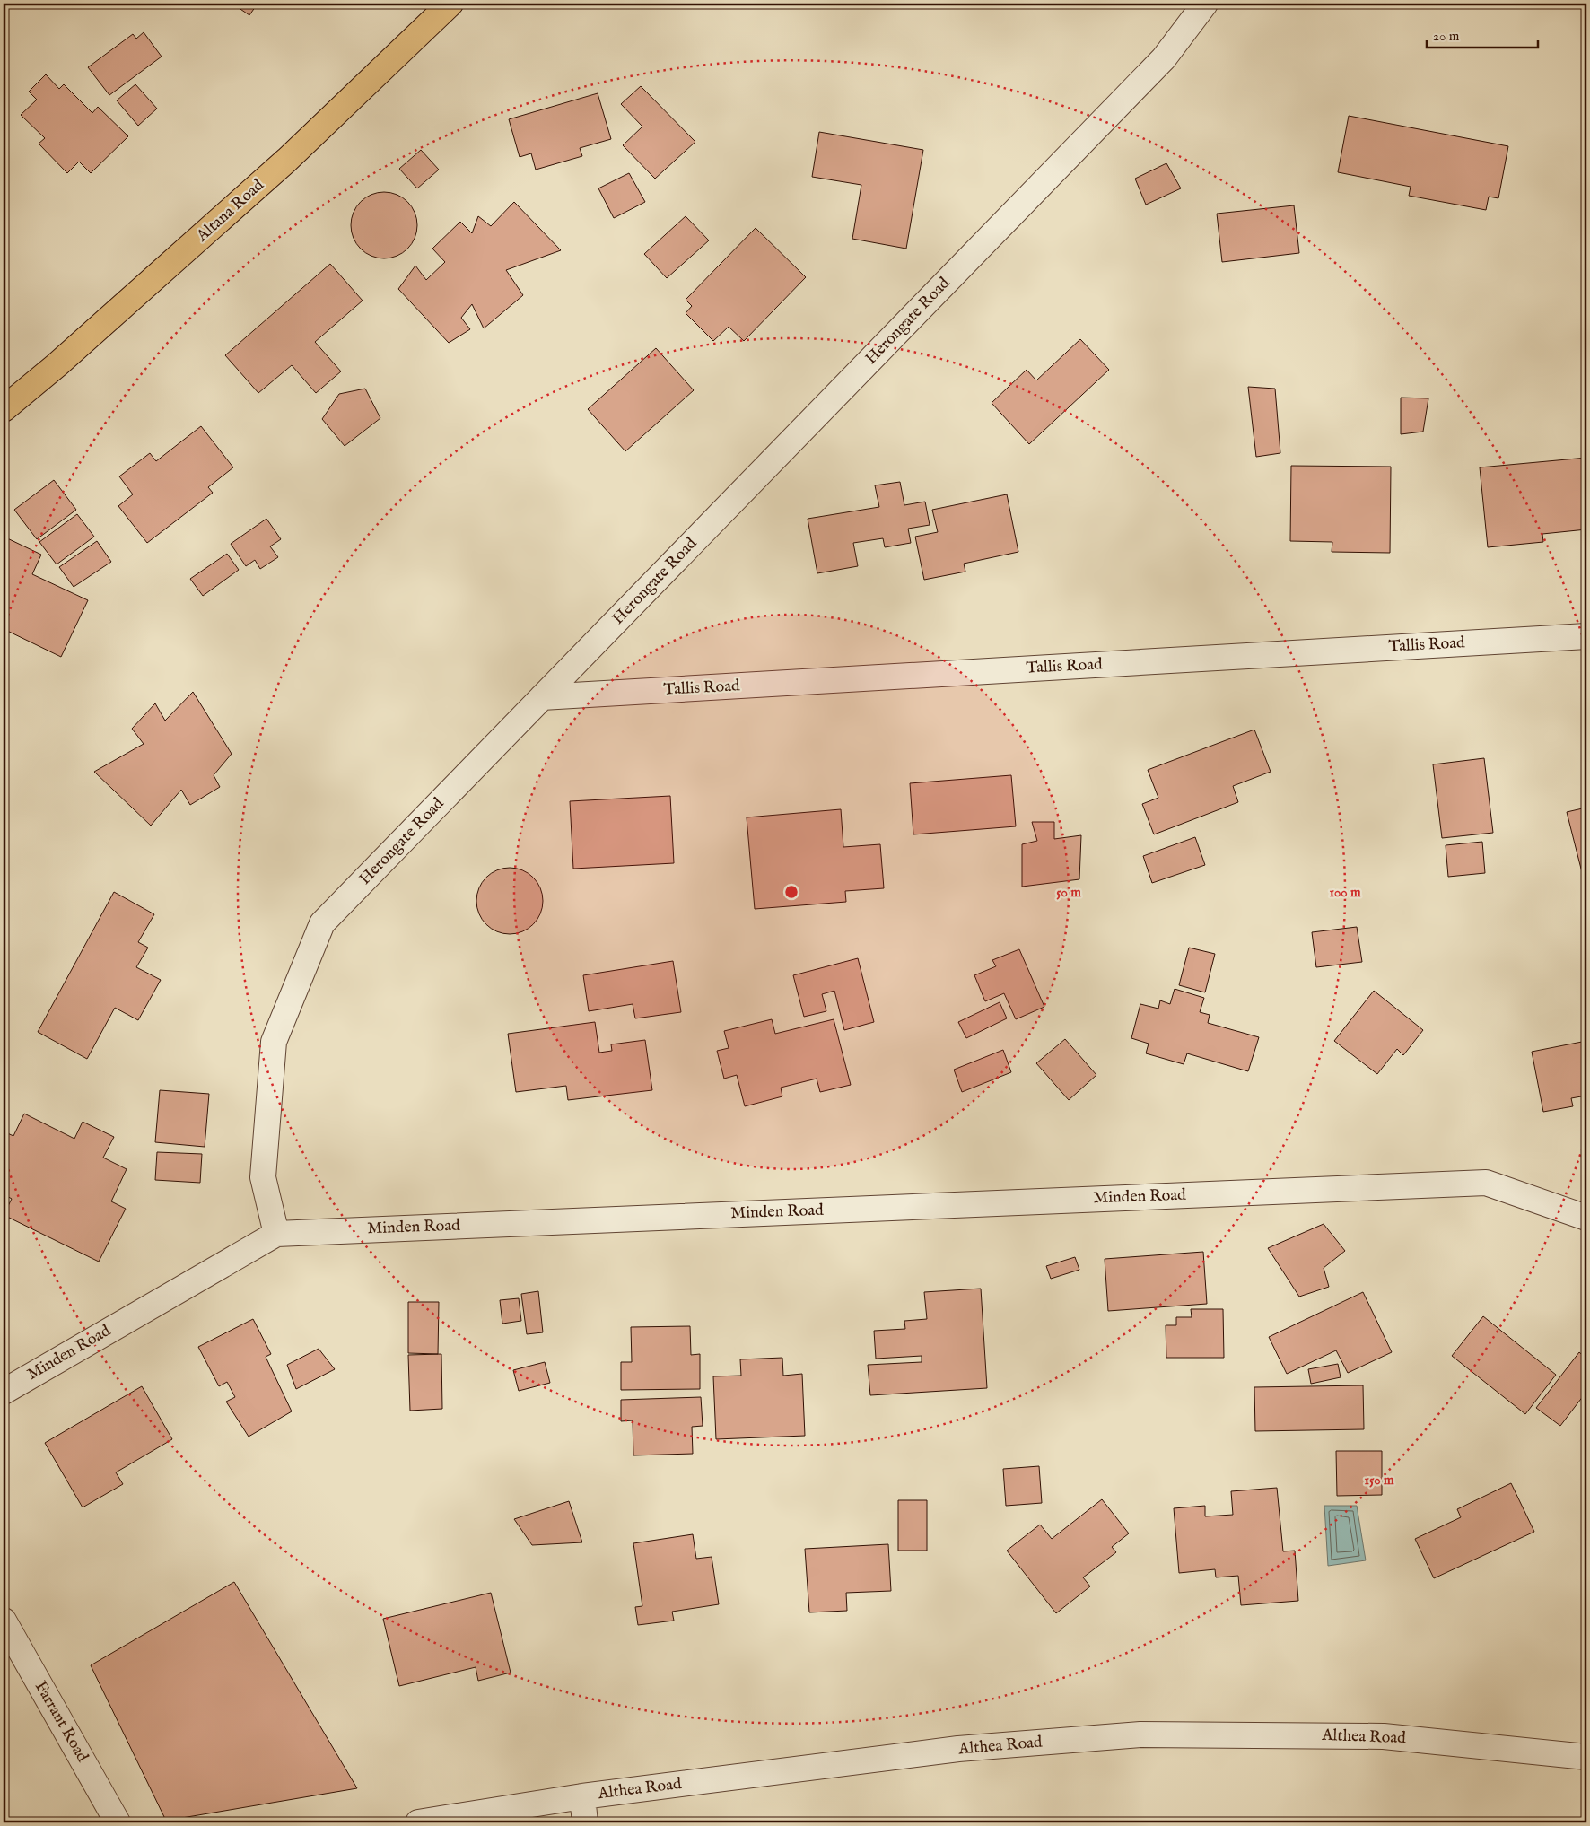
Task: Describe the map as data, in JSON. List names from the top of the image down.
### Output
{
  "streets": {
    "main road": ["Altana Road"],
    "street": [
      "Herongate Road",
      "Tallis Road",
      "Minden Road",
      "Farrant Road",
      "Althea Road"
    ]
  },
  "crossings": [
    ["Herongate Road", "Tallis Road"],
    ["Herongate Road", "Minden Road"]
  ],
  "scale_bar": "20 m",
  "rings": ["50 m", "100 m", "150 m"]
}
